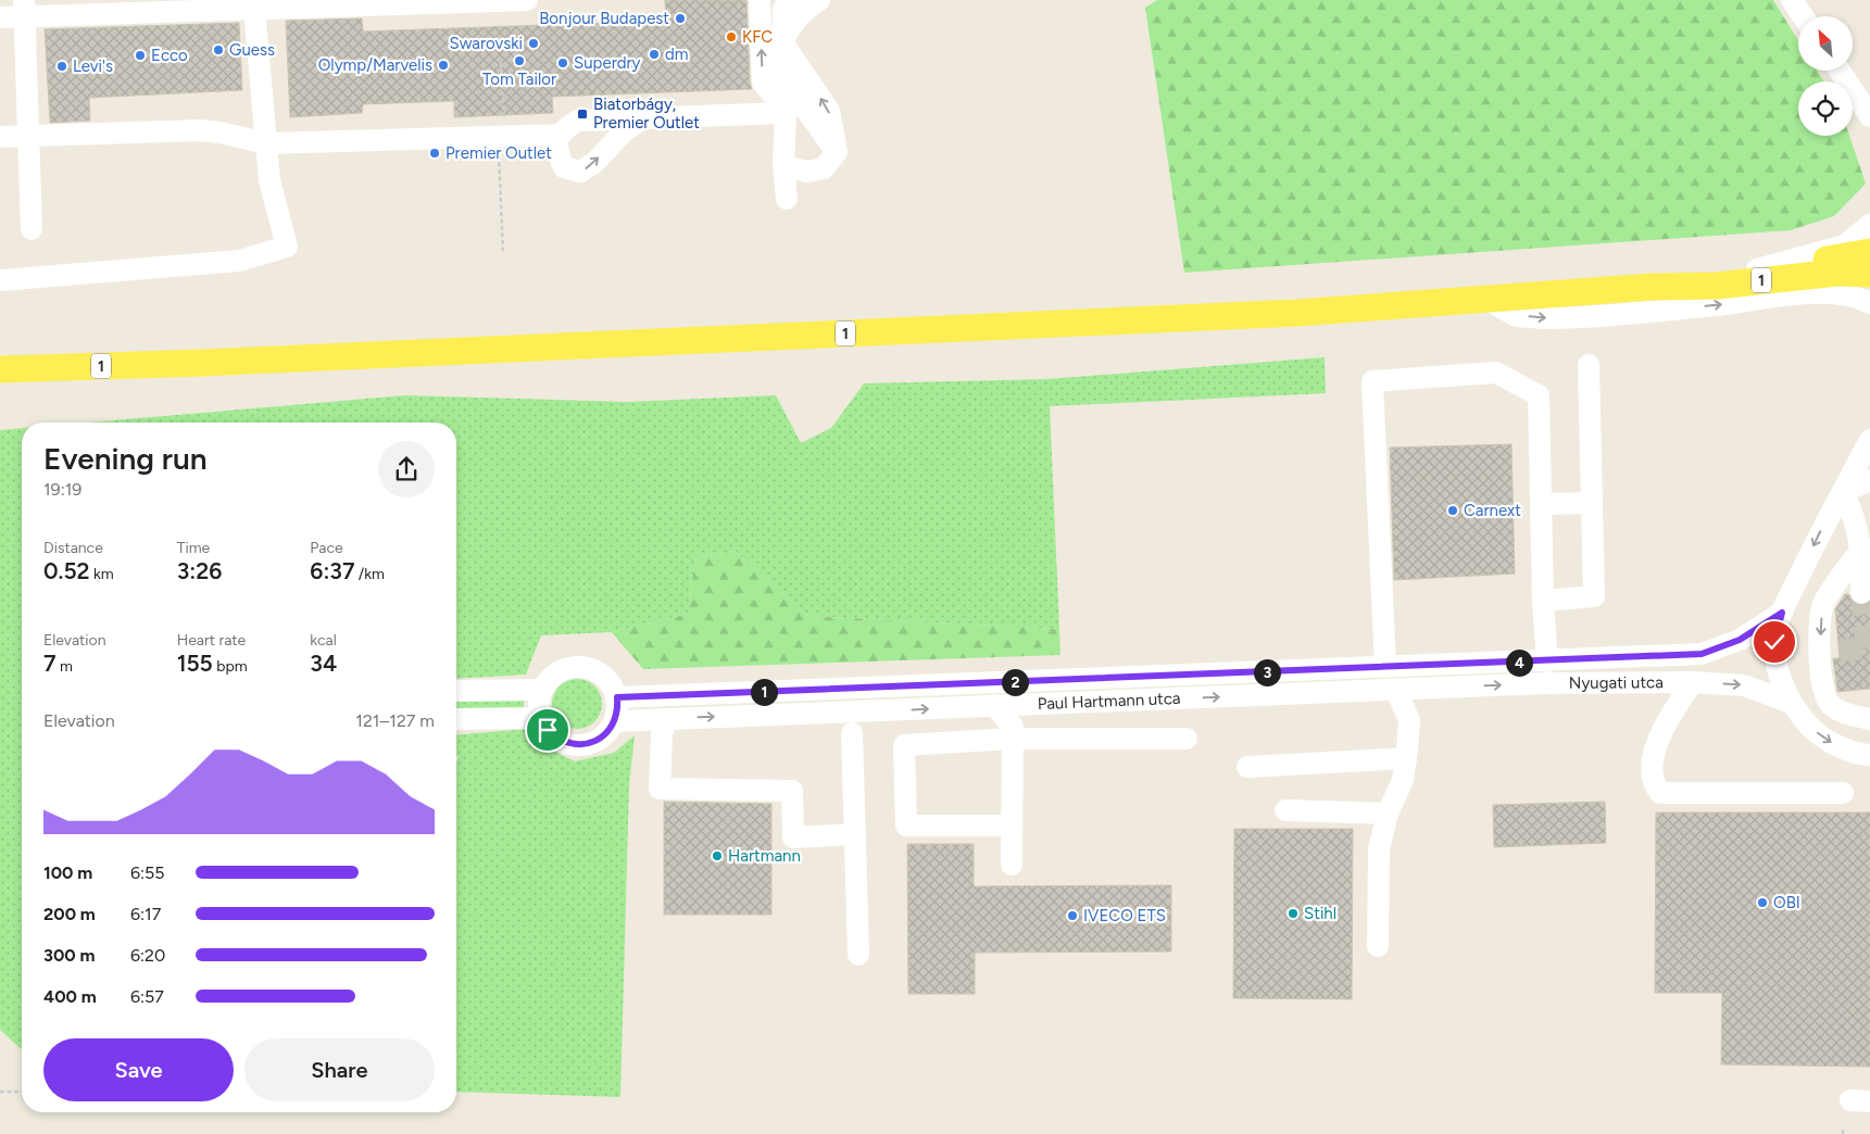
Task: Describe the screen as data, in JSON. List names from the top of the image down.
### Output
{
  "streets": {
    "main road": ["1"],
    "street": ["Nyugati utca", "Paul Hartmann utca"]
  },
  "crossings": [
    ["Nyugati utca", "Paul Hartmann utca"]
  ],
  "places": {
    "other": [
      "Bonjour Budapest",
      "KFC",
      "Swarovski",
      "Guess",
      "dm",
      "Ecco",
      "Tom Tailor",
      "Superdry",
      "Olymp/Marvelis",
      "Levi's",
      "Premier Outlet",
      "Carnext",
      "Hartmann",
      "OBI",
      "Stihl",
      "IVECO ETS"
    ],
    "transit": ["Biatorbágy, Premier Outlet"]
  },
  "north": "top left",
  "page": {
    "heading": ["Evening run", "19:19"],
    "stats": [
      ["Distance", "0.52 km"],
      ["Time", "3:26"],
      ["Pace", "6:37 /km"],
      ["Elevation", "7 m"],
      ["Heart rate", "155 bpm"],
      ["kcal", "34"]
    ],
    "pins": [
      "4",
      "3",
      "2",
      "1"
    ],
    "chart": ["Elevation", "121–127 m"],
    "list": [
      {
        "name": "100 m",
        "note": "6:55"
      },
      {
        "name": "200 m",
        "note": "6:17"
      },
      {
        "name": "300 m",
        "note": "6:20"
      },
      {
        "name": "400 m",
        "note": "6:57"
      }
    ],
    "buttons": ["Save", "Share"]
  }
}
